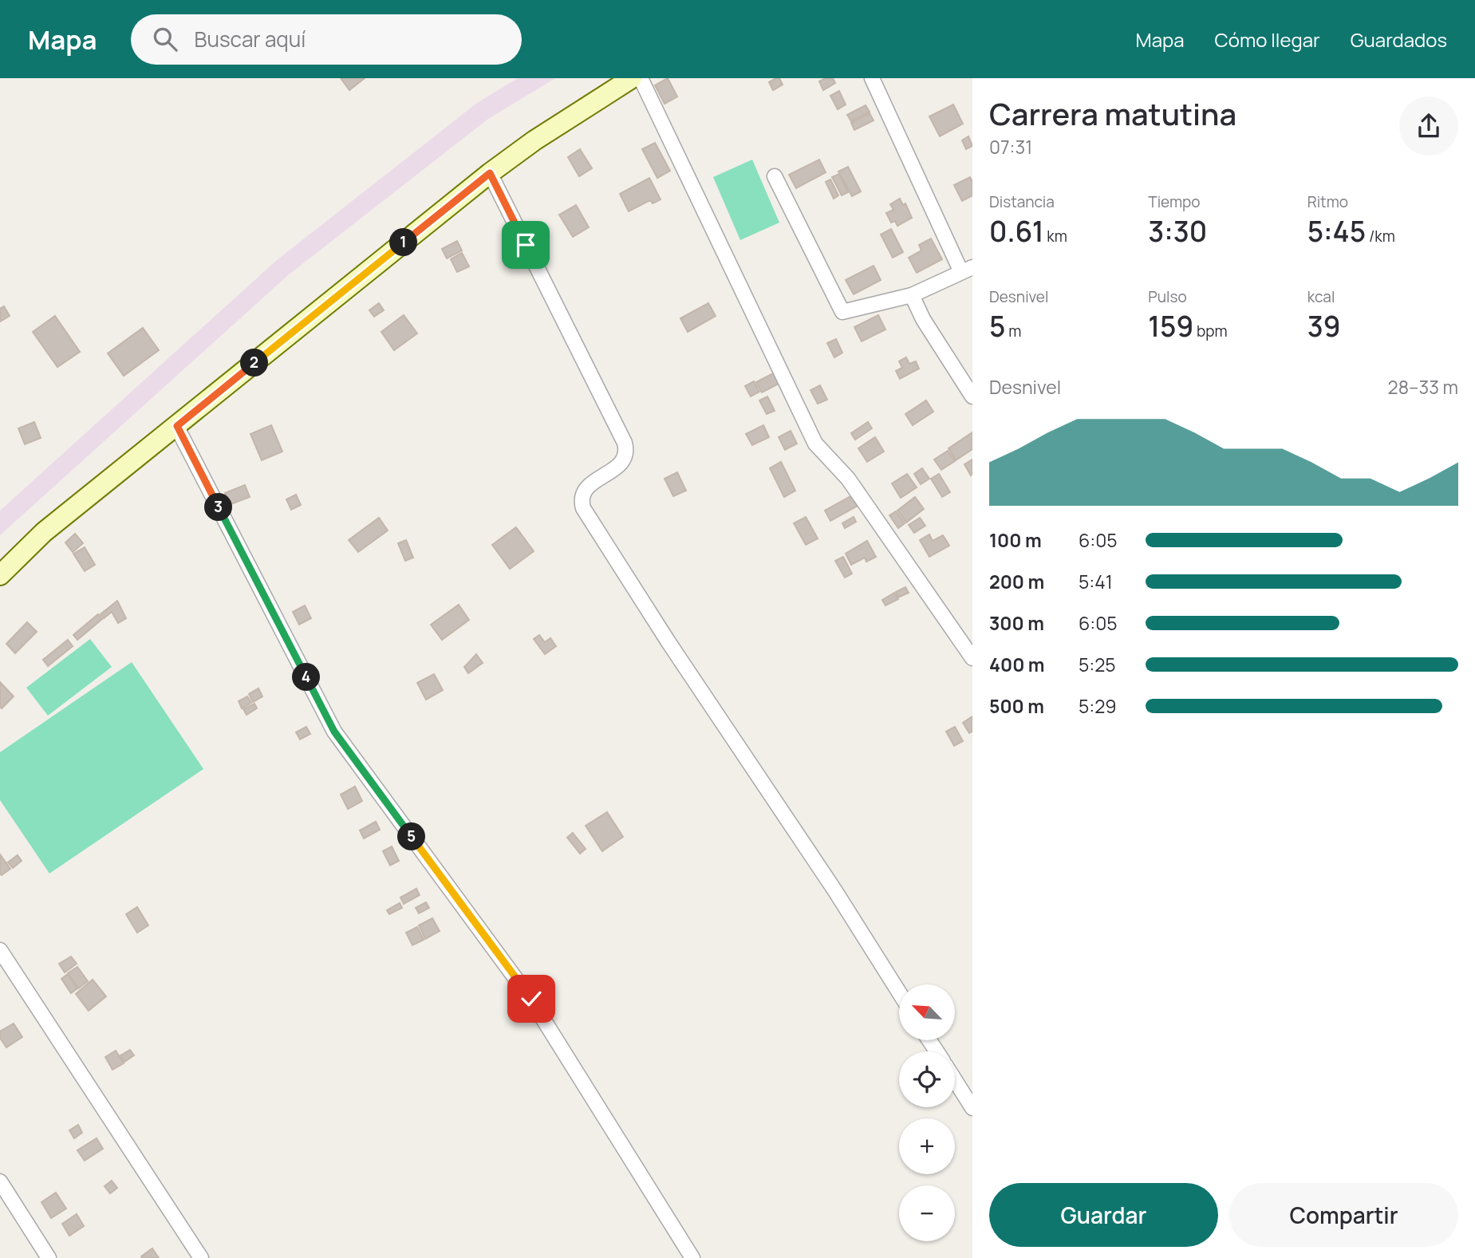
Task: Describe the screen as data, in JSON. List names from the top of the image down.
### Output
{
  "north": "top left",
  "page": {
    "header": "Mapa",
    "search": "Buscar aquí",
    "nav": ["Mapa", "Cómo llegar", "Guardados"],
    "heading": ["Carrera matutina", "07:31"],
    "stats": [
      ["Distancia", "0.61 km"],
      ["Tiempo", "3:30"],
      ["Ritmo", "5:45 /km"],
      ["Desnivel", "5 m"],
      ["Pulso", "159 bpm"],
      ["kcal", "39"]
    ],
    "pins": [
      "1",
      "2",
      "3",
      "4",
      "5"
    ],
    "chart": ["Desnivel", "28–33 m"],
    "list": [
      {
        "name": "100 m",
        "note": "6:05"
      },
      {
        "name": "200 m",
        "note": "5:41"
      },
      {
        "name": "300 m",
        "note": "6:05"
      },
      {
        "name": "400 m",
        "note": "5:25"
      },
      {
        "name": "500 m",
        "note": "5:29"
      }
    ],
    "map_buttons": ["+", "−"],
    "buttons": ["Guardar", "Compartir"]
  }
}
